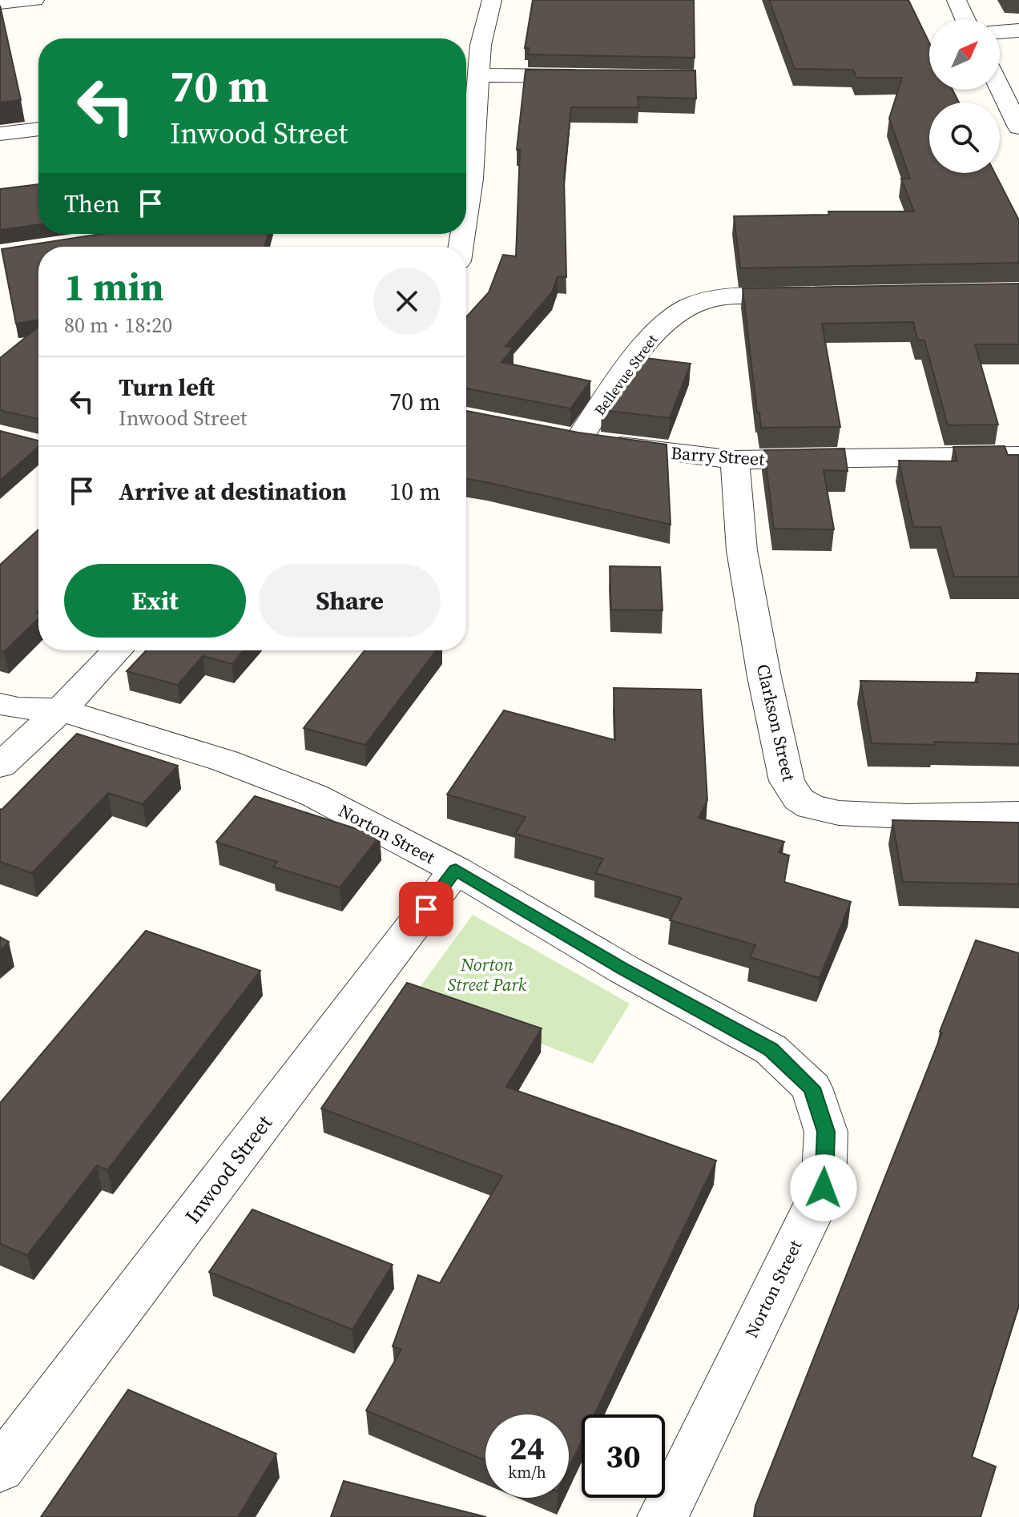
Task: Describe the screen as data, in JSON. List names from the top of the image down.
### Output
{
  "streets": {
    "street": [
      "Bellevue Street",
      "Barry Street",
      "Clarkson Street",
      "Norton Street",
      "Inwood Street"
    ]
  },
  "crossings": [
    ["Bellevue Street", "Barry Street"],
    ["Barry Street", "Clarkson Street"],
    ["Norton Street", "Inwood Street"]
  ],
  "parks": ["Norton Street Park"],
  "north": "top right",
  "page": {
    "turn": ["70 m", "Inwood Street"],
    "then": "Then",
    "heading": ["1 min", "80 m · 18:20"],
    "list": [
      {
        "name": "Turn left",
        "note": "Inwood Street",
        "value": "70 m"
      },
      {
        "name": "Arrive at destination",
        "value": "10 m"
      }
    ],
    "buttons": ["Exit", "Share"],
    "speed": "24 km/h",
    "limit": "30"
  }
}
